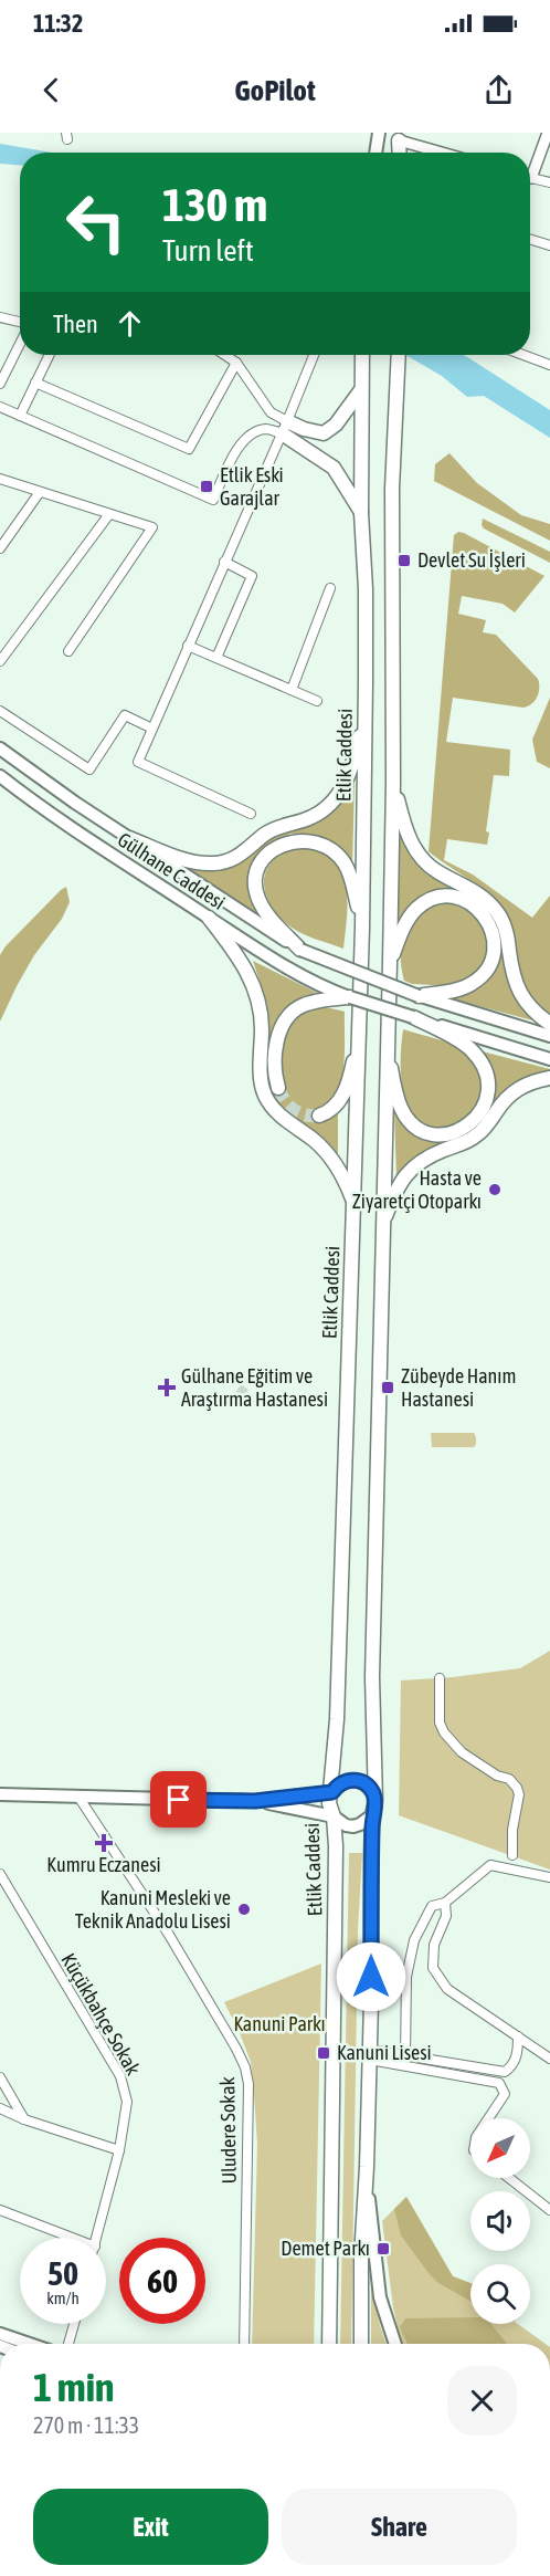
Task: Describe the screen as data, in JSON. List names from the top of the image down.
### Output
{
  "streets": {
    "main road": ["Etlik Caddesi", "Gülhane Caddesi"],
    "street": ["Küçükbahçe Sokak", "Uludere Sokak"]
  },
  "parks": ["Kanuni Parkı"],
  "places": {
    "transit": [
      "Etlik Eski Garajlar",
      "Devlet Su İşleri",
      "Zübeyde Hanım Hastanesi",
      "Kanuni Lisesi",
      "Demet Parkı"
    ],
    "other": ["Hasta ve Ziyaretçi Otoparkı", "Kanuni Mesleki ve Teknik Anadolu Lisesi"],
    "health": ["Gülhane Eğitim ve Araştırma Hastanesi", "Kumru Eczanesi"]
  },
  "north": "bottom left",
  "page": {
    "status": "11:32",
    "header": "GoPilot",
    "turn": ["130 m", "Turn left"],
    "then": "Then",
    "speed": "50 km/h",
    "limit": "60",
    "heading": ["1 min", "270 m · 11:33"],
    "buttons": ["Exit", "Share"]
  }
}
